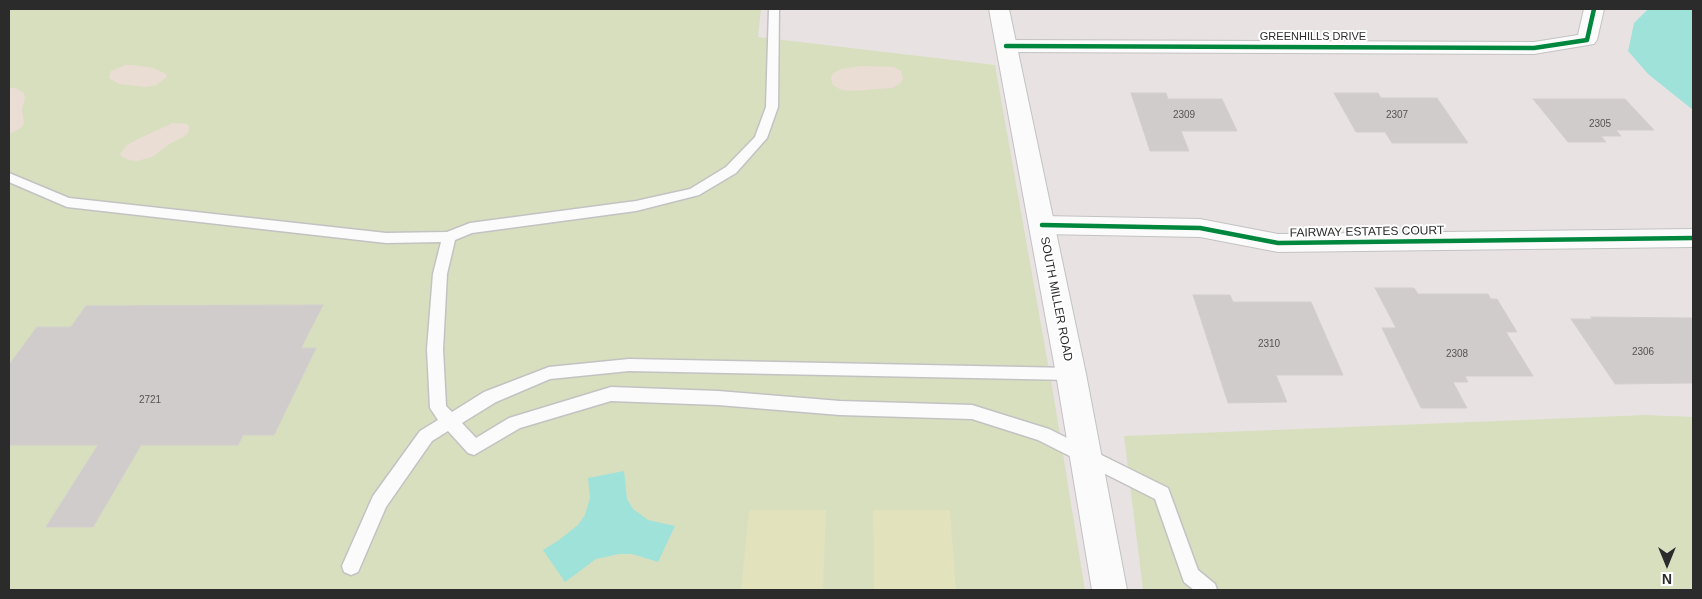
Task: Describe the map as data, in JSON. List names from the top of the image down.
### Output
{
  "streets": {
    "street": ["GREENHILLS DRIVE", "FAIRWAY ESTATES COURT", "SOUTH MILLER ROAD"]
  },
  "crossings": [
    ["GREENHILLS DRIVE", "SOUTH MILLER ROAD"],
    ["FAIRWAY ESTATES COURT", "SOUTH MILLER ROAD"]
  ],
  "house_numbers": [
    "2309",
    "2307",
    "2305",
    "2310",
    "2306",
    "2308",
    "2721"
  ],
  "north": "bottom"
}
